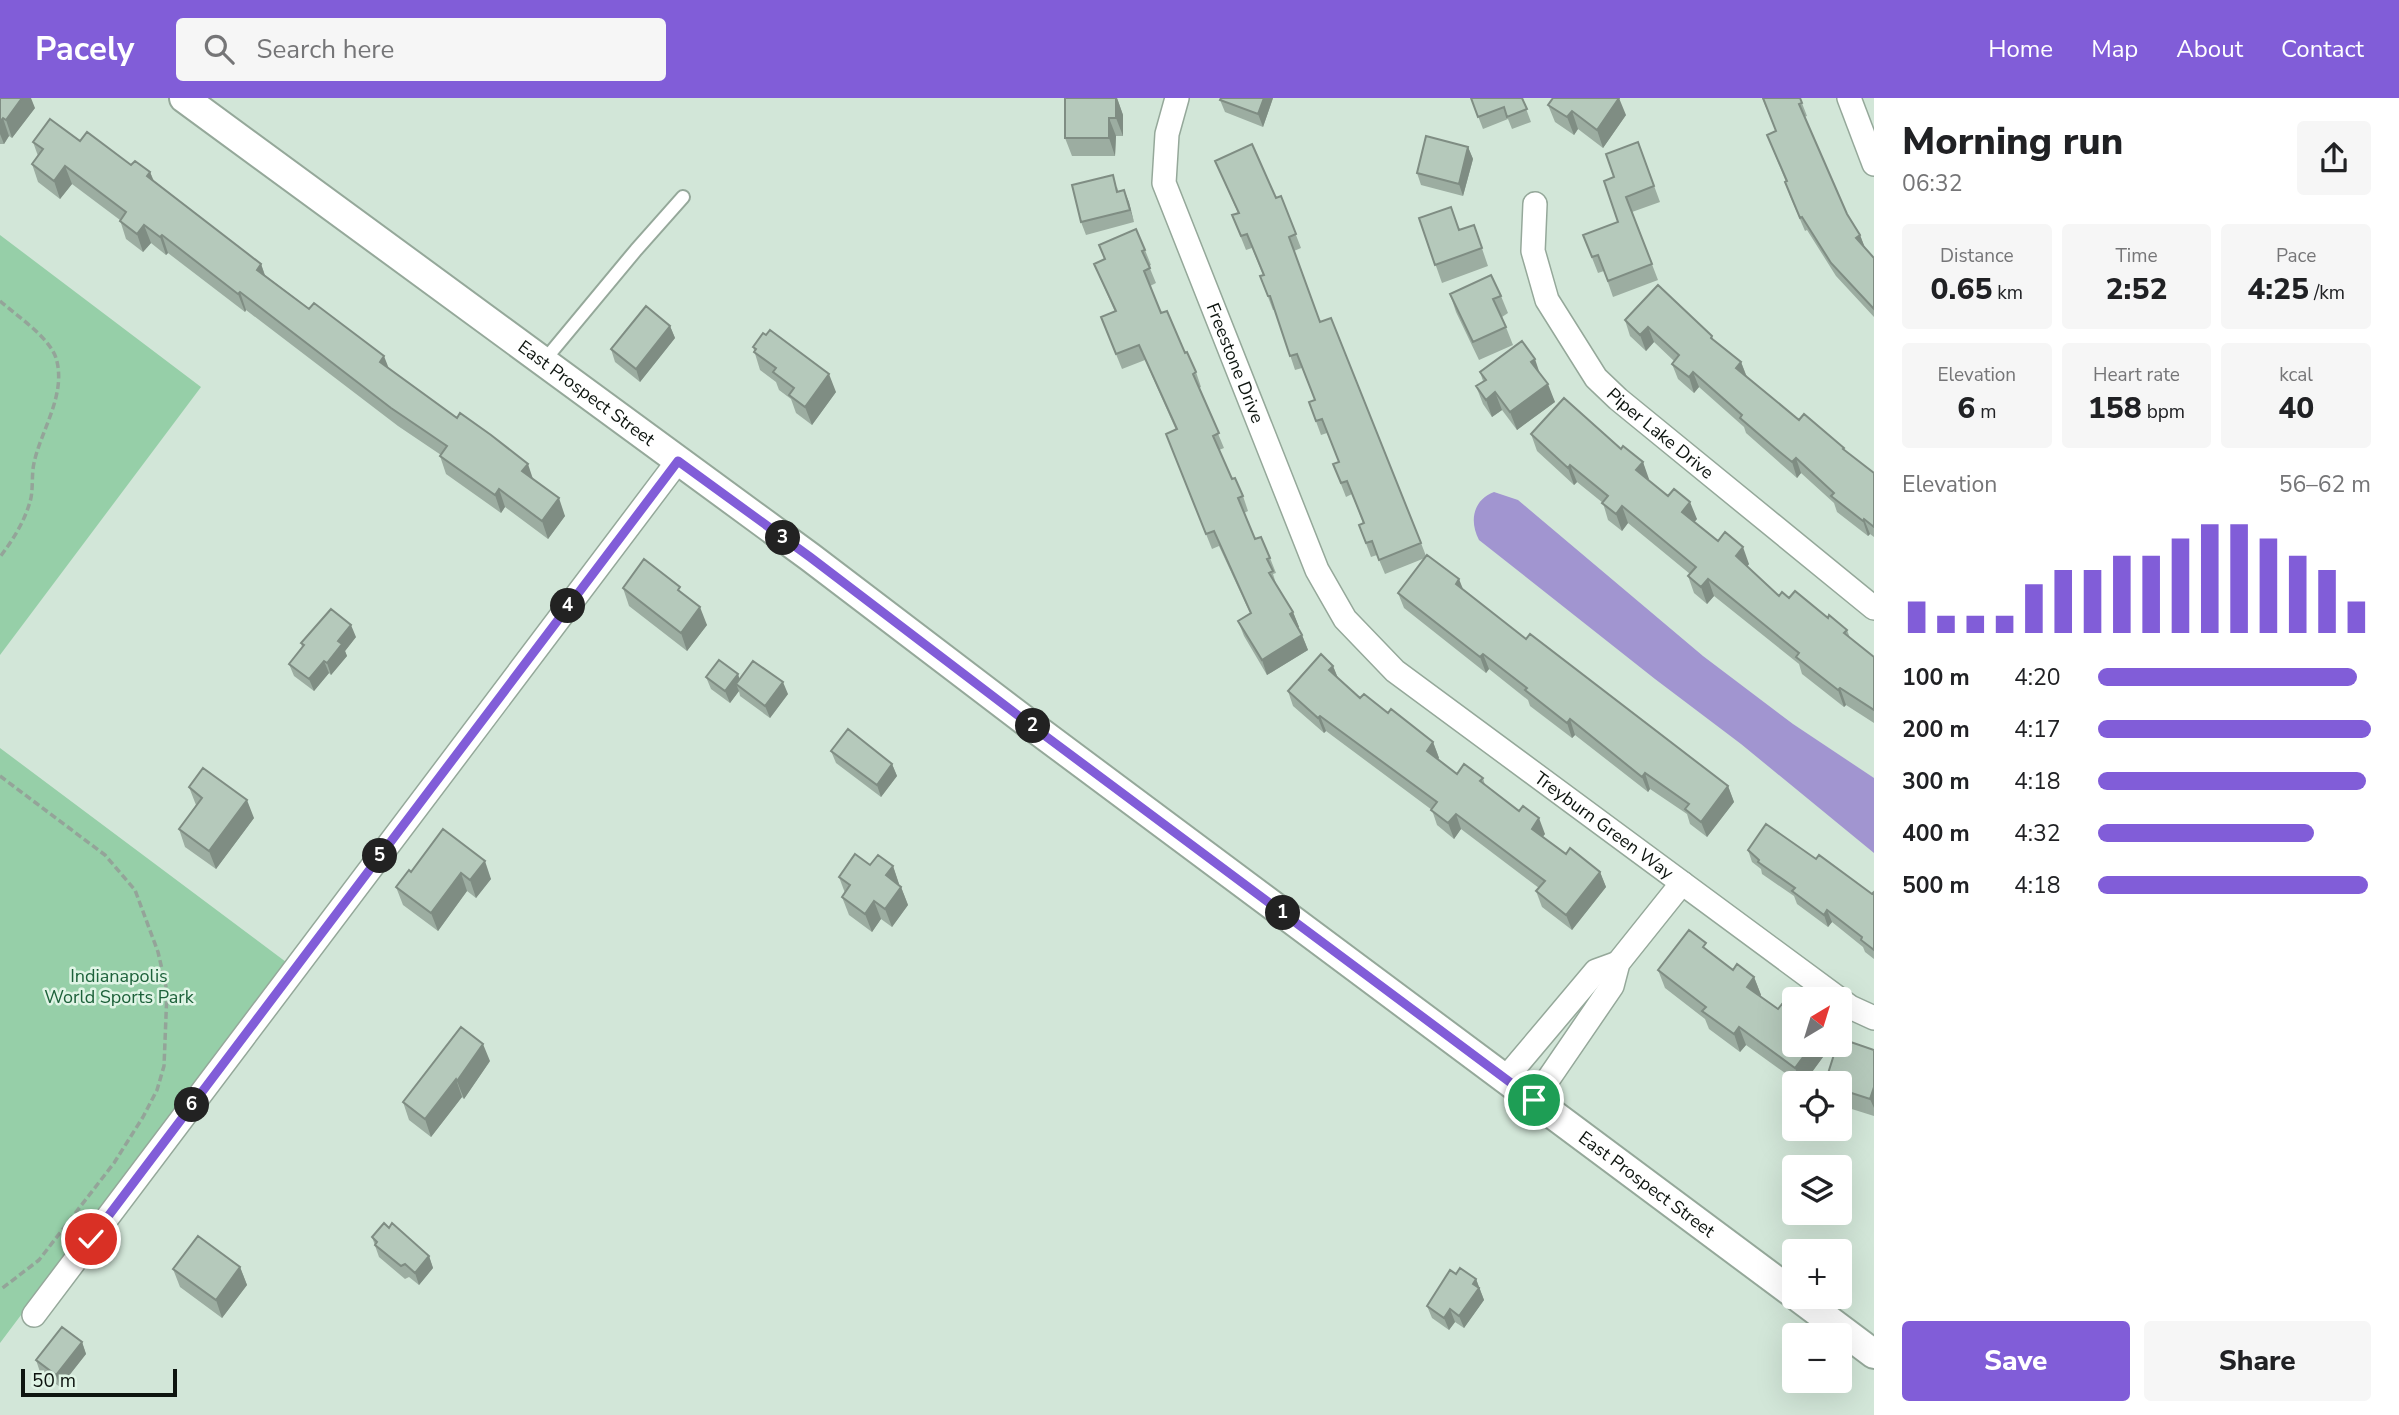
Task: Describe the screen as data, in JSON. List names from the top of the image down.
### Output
{
  "streets": {
    "street": [
      "Freestone Drive",
      "East Prospect Street",
      "Piper Lake Drive",
      "Treyburn Green Way"
    ]
  },
  "crossings": [
    ["Freestone Drive", "Treyburn Green Way"]
  ],
  "parks": ["Indianapolis World Sports Park"],
  "scale_bar": "50 m",
  "north": "top right",
  "page": {
    "header": "Pacely",
    "search": "Search here",
    "nav": [
      "Home",
      "Map",
      "About",
      "Contact"
    ],
    "heading": ["Morning run", "06:32"],
    "stats": [
      ["Distance", "0.65 km"],
      ["Time", "2:52"],
      ["Pace", "4:25 /km"],
      ["Elevation", "6 m"],
      ["Heart rate", "158 bpm"],
      ["kcal", "40"]
    ],
    "chart": ["Elevation", "56–62 m"],
    "pins": [
      "3",
      "4",
      "2",
      "5",
      "1",
      "6"
    ],
    "list": [
      {
        "name": "100 m",
        "note": "4:20"
      },
      {
        "name": "200 m",
        "note": "4:17"
      },
      {
        "name": "300 m",
        "note": "4:18"
      },
      {
        "name": "400 m",
        "note": "4:32"
      },
      {
        "name": "500 m",
        "note": "4:18"
      }
    ],
    "map_buttons": ["+", "−"],
    "buttons": ["Save", "Share"],
    "scale": "50 m"
  }
}
